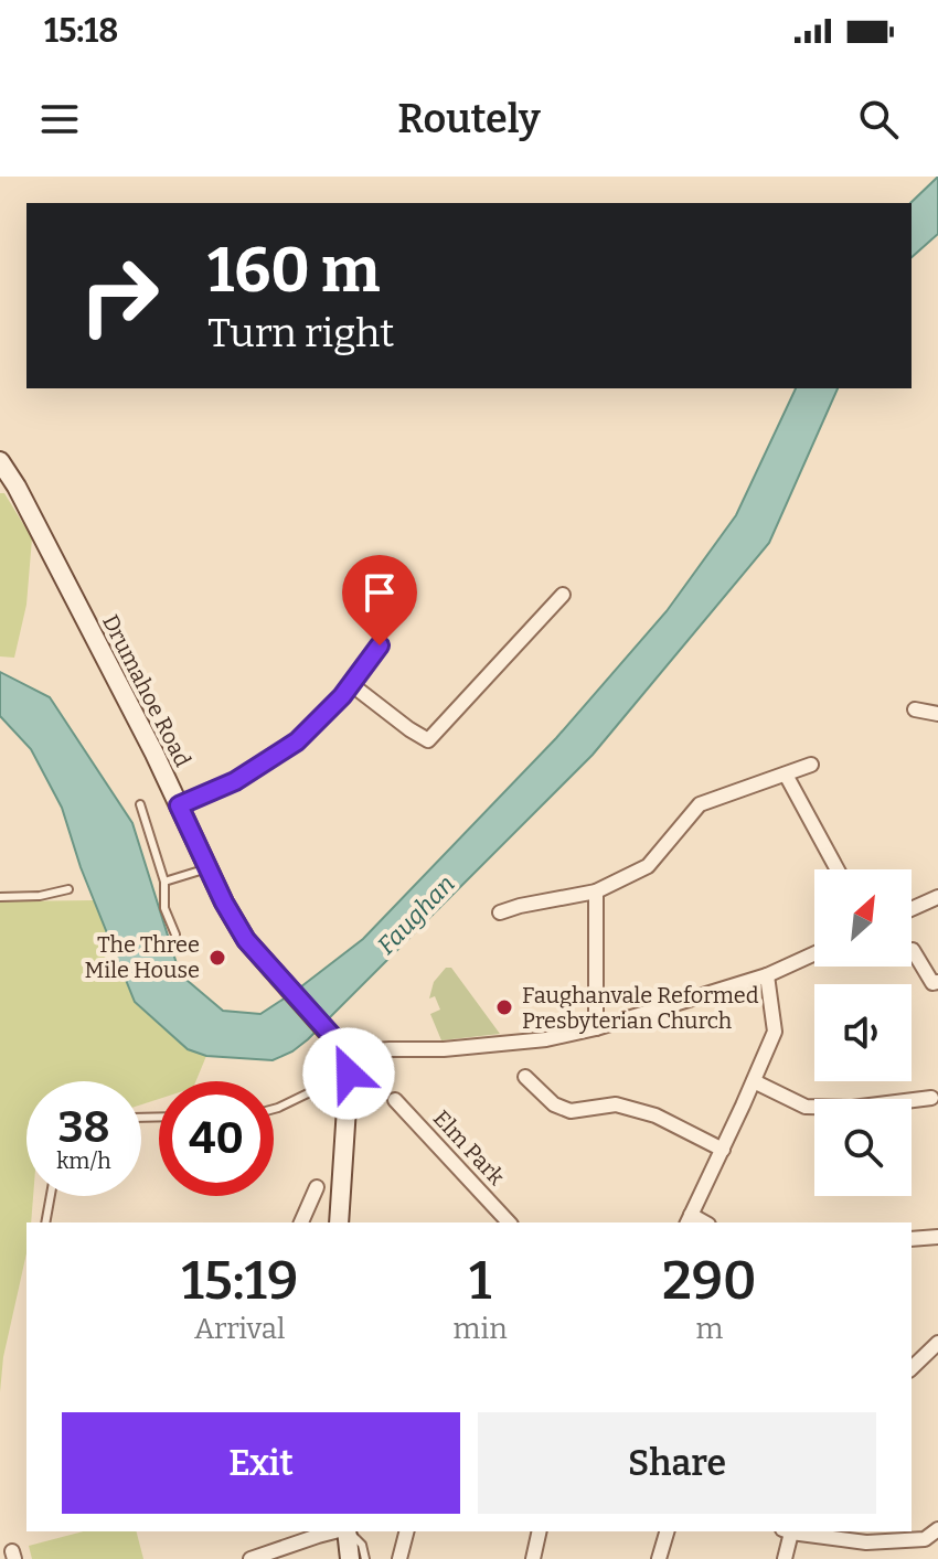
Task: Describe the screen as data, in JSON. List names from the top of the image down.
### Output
{
  "streets": {
    "street": ["Drumahoe Road", "Elm Park"]
  },
  "water": ["Faughan"],
  "places": ["The Three Mile House", "Faughanvale Reformed Presbyterian Church"],
  "north": "top right",
  "page": {
    "status": "15:18",
    "header": "Routely",
    "turn": ["160 m", "Turn right"],
    "speed": "38 km/h",
    "limit": "40",
    "eta": [
      "15:19",
      "Arrival",
      "1",
      "min",
      "290",
      "m"
    ],
    "buttons": ["Exit", "Share"]
  }
}
